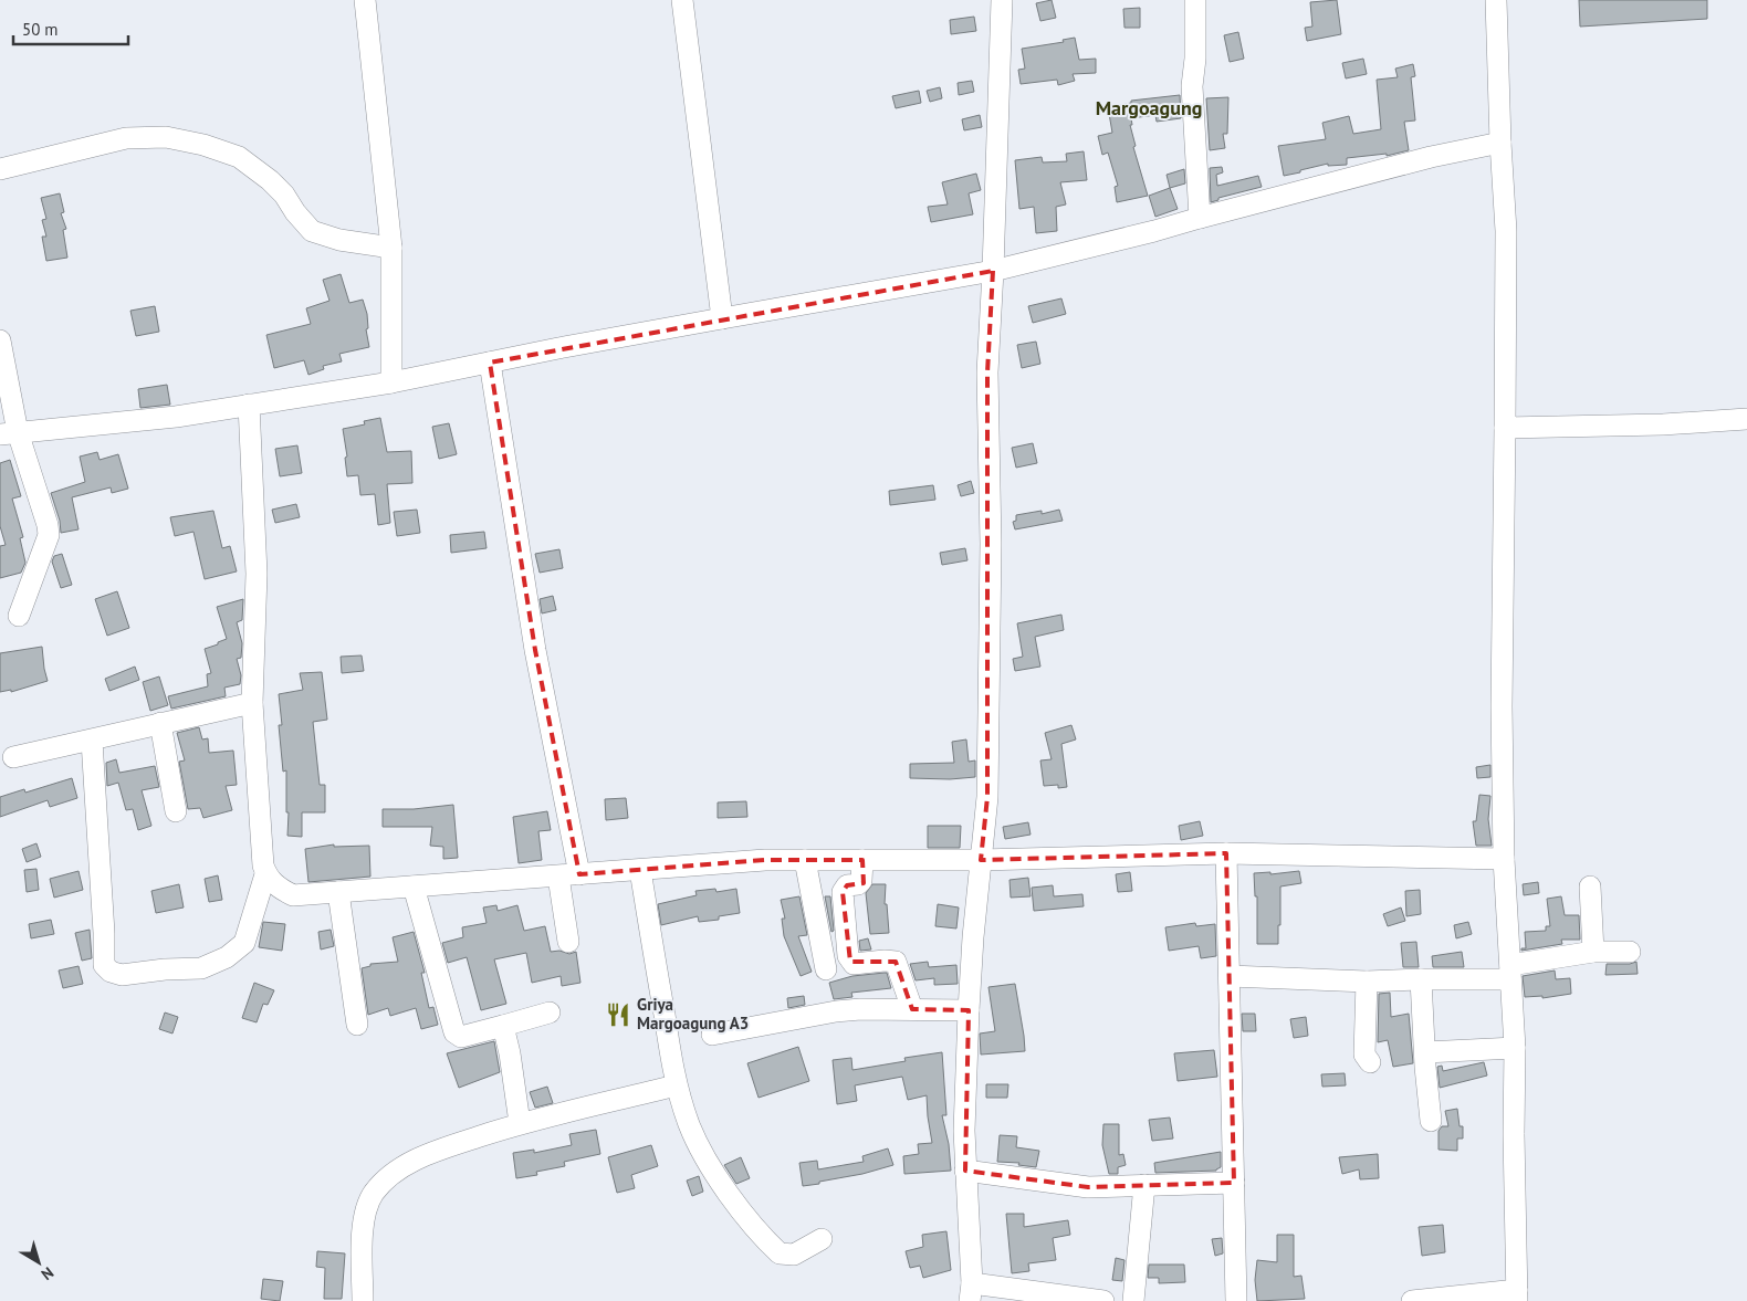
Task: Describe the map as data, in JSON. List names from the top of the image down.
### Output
{
  "districts": ["Margoagung"],
  "places": {
    "restaurant": ["Griya Margoagung A3"]
  },
  "scale_bar": "50 m",
  "north": "bottom right"
}
